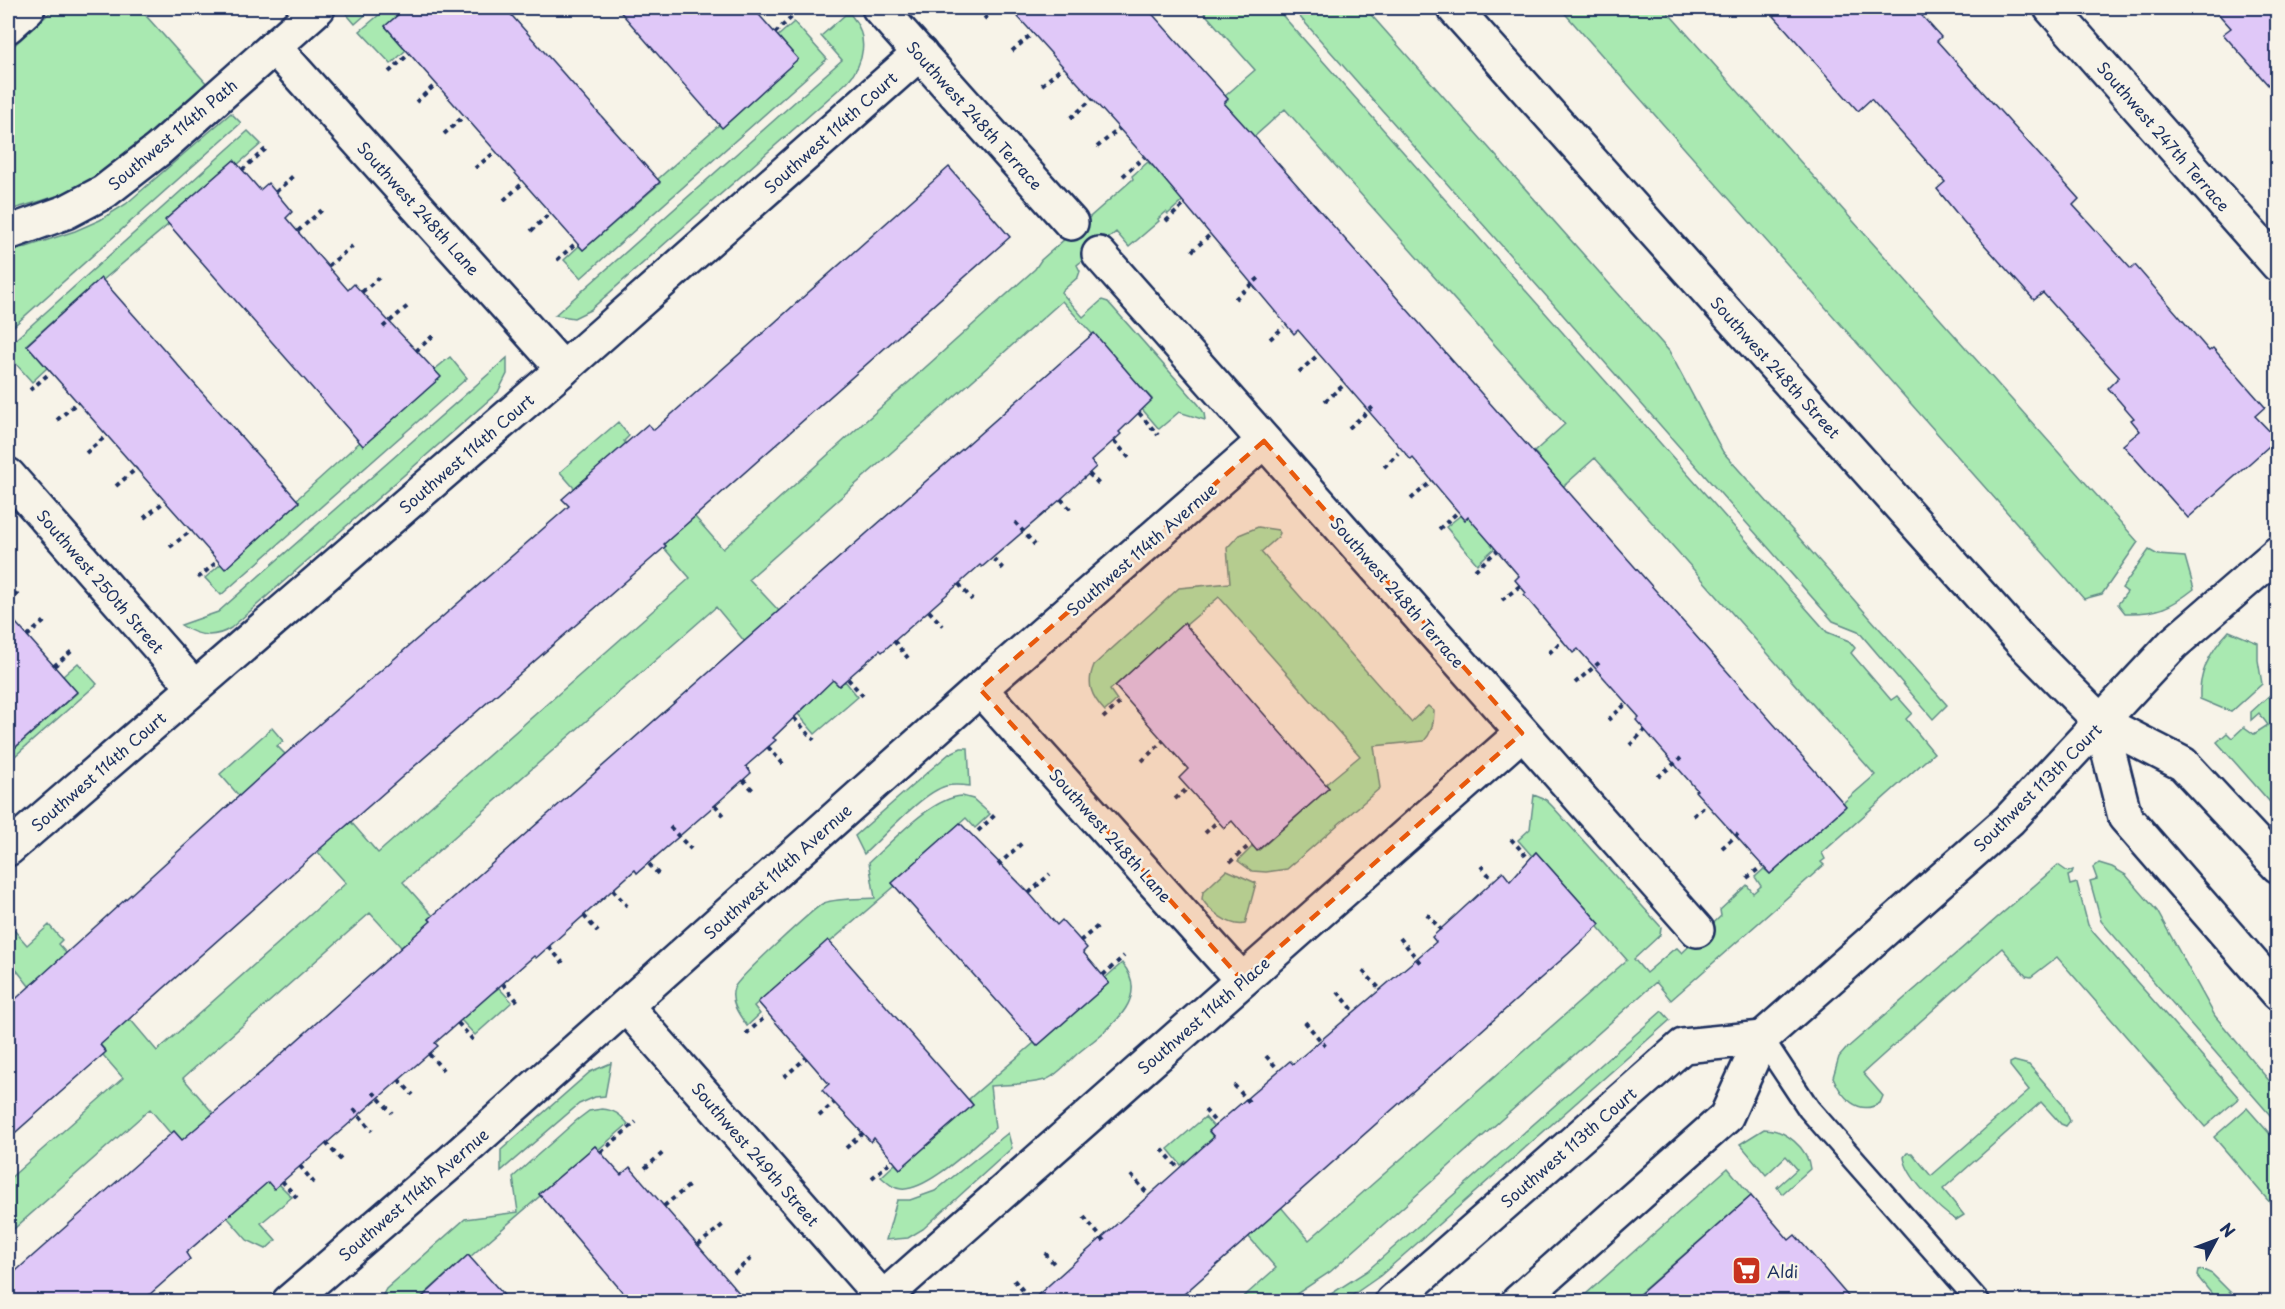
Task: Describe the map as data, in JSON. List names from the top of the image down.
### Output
{
  "streets": {
    "street": [
      "Southwest 248th Terrace",
      "Southwest 114th Court",
      "Southwest 114th Path",
      "Southwest 247th Terrace",
      "Southwest 248th Lane",
      "Southwest 248th Street",
      "Southwest 114th Avernue",
      "Southwest 250th Street",
      "Southwest 113th Court",
      "Southwest 114th Place",
      "Southwest 249th Street"
    ]
  },
  "crossings": [
    ["Southwest 248th Terrace", "Southwest 114th Court"],
    ["Southwest 248th Terrace", "Southwest 114th Avernue"],
    ["Southwest 248th Terrace", "Southwest 114th Place"],
    ["Southwest 114th Court", "Southwest 248th Lane"],
    ["Southwest 114th Court", "Southwest 250th Street"],
    ["Southwest 114th Path", "Southwest 248th Lane"],
    ["Southwest 248th Lane", "Southwest 114th Avernue"],
    ["Southwest 248th Lane", "Southwest 114th Place"],
    ["Southwest 248th Street", "Southwest 113th Court"],
    ["Southwest 114th Avernue", "Southwest 249th Street"],
    ["Southwest 114th Place", "Southwest 249th Street"]
  ],
  "places": {
    "supermarket": ["Aldi"]
  },
  "north": "top right"
}
